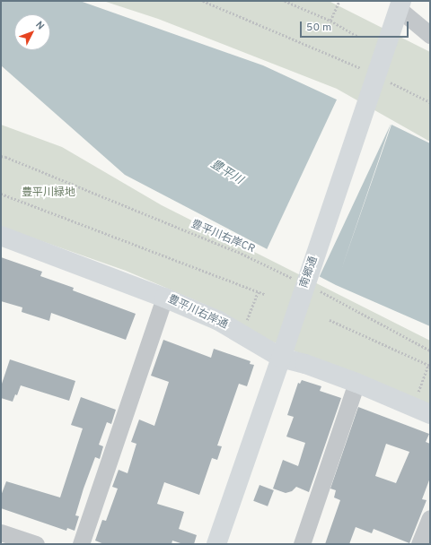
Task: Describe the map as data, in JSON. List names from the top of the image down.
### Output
{
  "streets": {
    "street": ["南郷通", "豊平川右岸通"],
    "path": ["豊平川右岸CR"]
  },
  "crossings": [
    ["南郷通", "豊平川右岸通"]
  ],
  "water": ["豊平川"],
  "parks": ["豊平川緑地"],
  "scale_bar": "50 m",
  "north": "top right"
}
